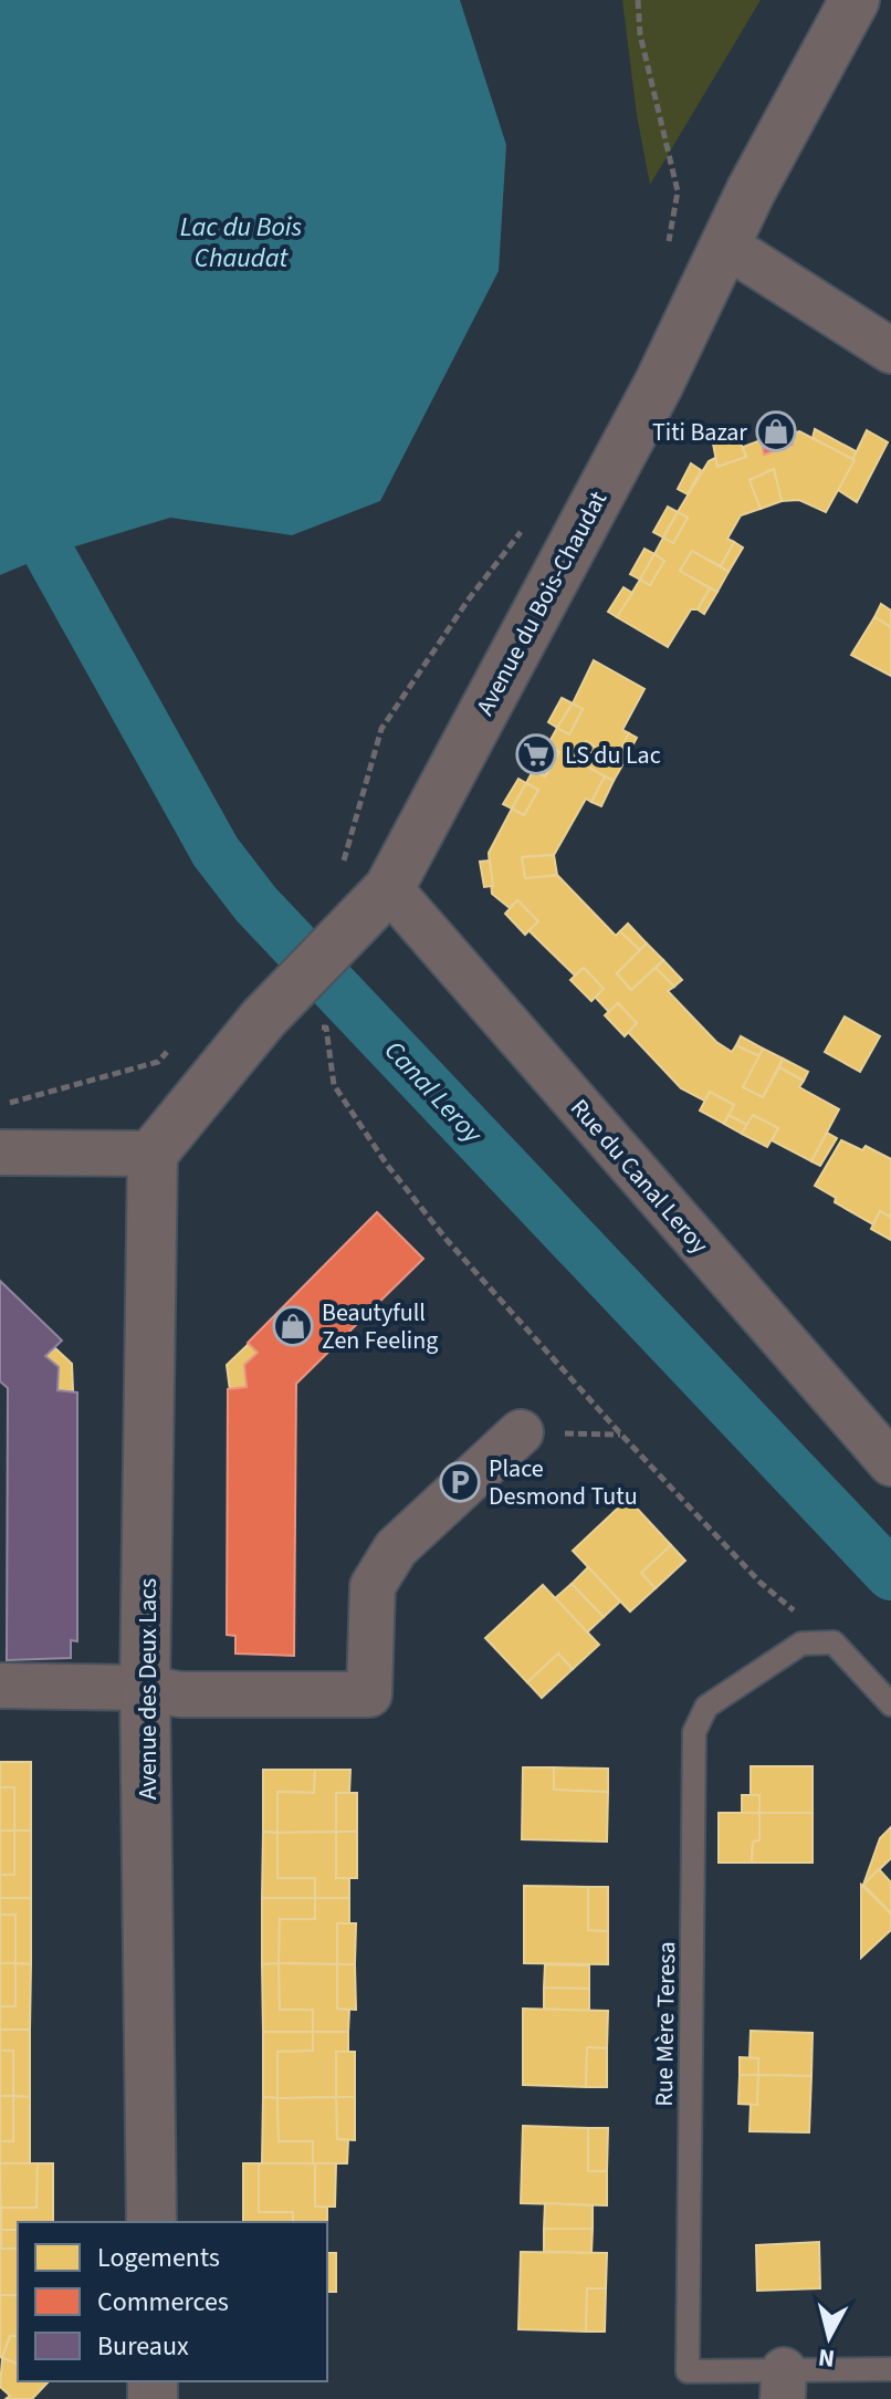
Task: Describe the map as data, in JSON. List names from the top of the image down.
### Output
{
  "streets": {
    "street": ["Avenue du Bois-Chaudat", "Rue du Canal Leroy", "Avenue des Deux Lacs"],
    "lane": ["Rue Mère Teresa"]
  },
  "crossings": [
    ["Avenue du Bois-Chaudat", "Rue du Canal Leroy"],
    ["Avenue du Bois-Chaudat", "Avenue des Deux Lacs"]
  ],
  "water": ["Lac du Bois Chaudat", "Canal Leroy"],
  "places": {
    "shop": ["Titi Bazar", "Beautyfull Zen Feeling"],
    "supermarket": ["LS du Lac"],
    "parking": ["Place Desmond Tutu"]
  },
  "legend": ["Logements", "Commerces", "Bureaux"],
  "north": "bottom"
}
